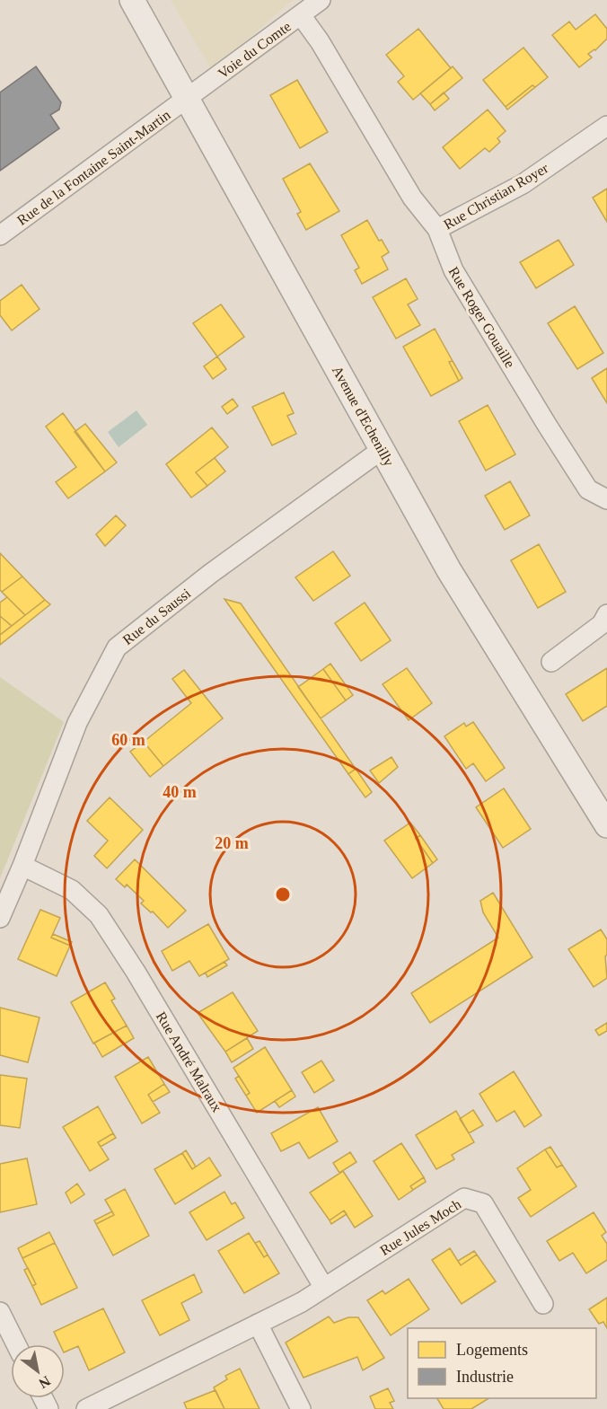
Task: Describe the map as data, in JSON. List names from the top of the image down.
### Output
{
  "streets": {
    "street": [
      "Voie du Comte",
      "Rue de la Fontaine Saint-Martin",
      "Rue Christian Royer",
      "Rue Roger Gouaille",
      "Avenue d'Echenilly",
      "Rue du Saussi",
      "Rue André Malraux",
      "Rue Jules Moch"
    ]
  },
  "crossings": [
    ["Voie du Comte", "Rue de la Fontaine Saint-Martin"],
    ["Voie du Comte", "Rue Roger Gouaille"],
    ["Voie du Comte", "Avenue d'Echenilly"],
    ["Rue de la Fontaine Saint-Martin", "Avenue d'Echenilly"],
    ["Rue Christian Royer", "Rue Roger Gouaille"],
    ["Avenue d'Echenilly", "Rue du Saussi"],
    ["Rue du Saussi", "Rue André Malraux"],
    ["Rue André Malraux", "Rue Jules Moch"]
  ],
  "legend": ["Logements", "Industrie"],
  "north": "bottom right",
  "rings": ["60 m", "40 m", "20 m"]
}
